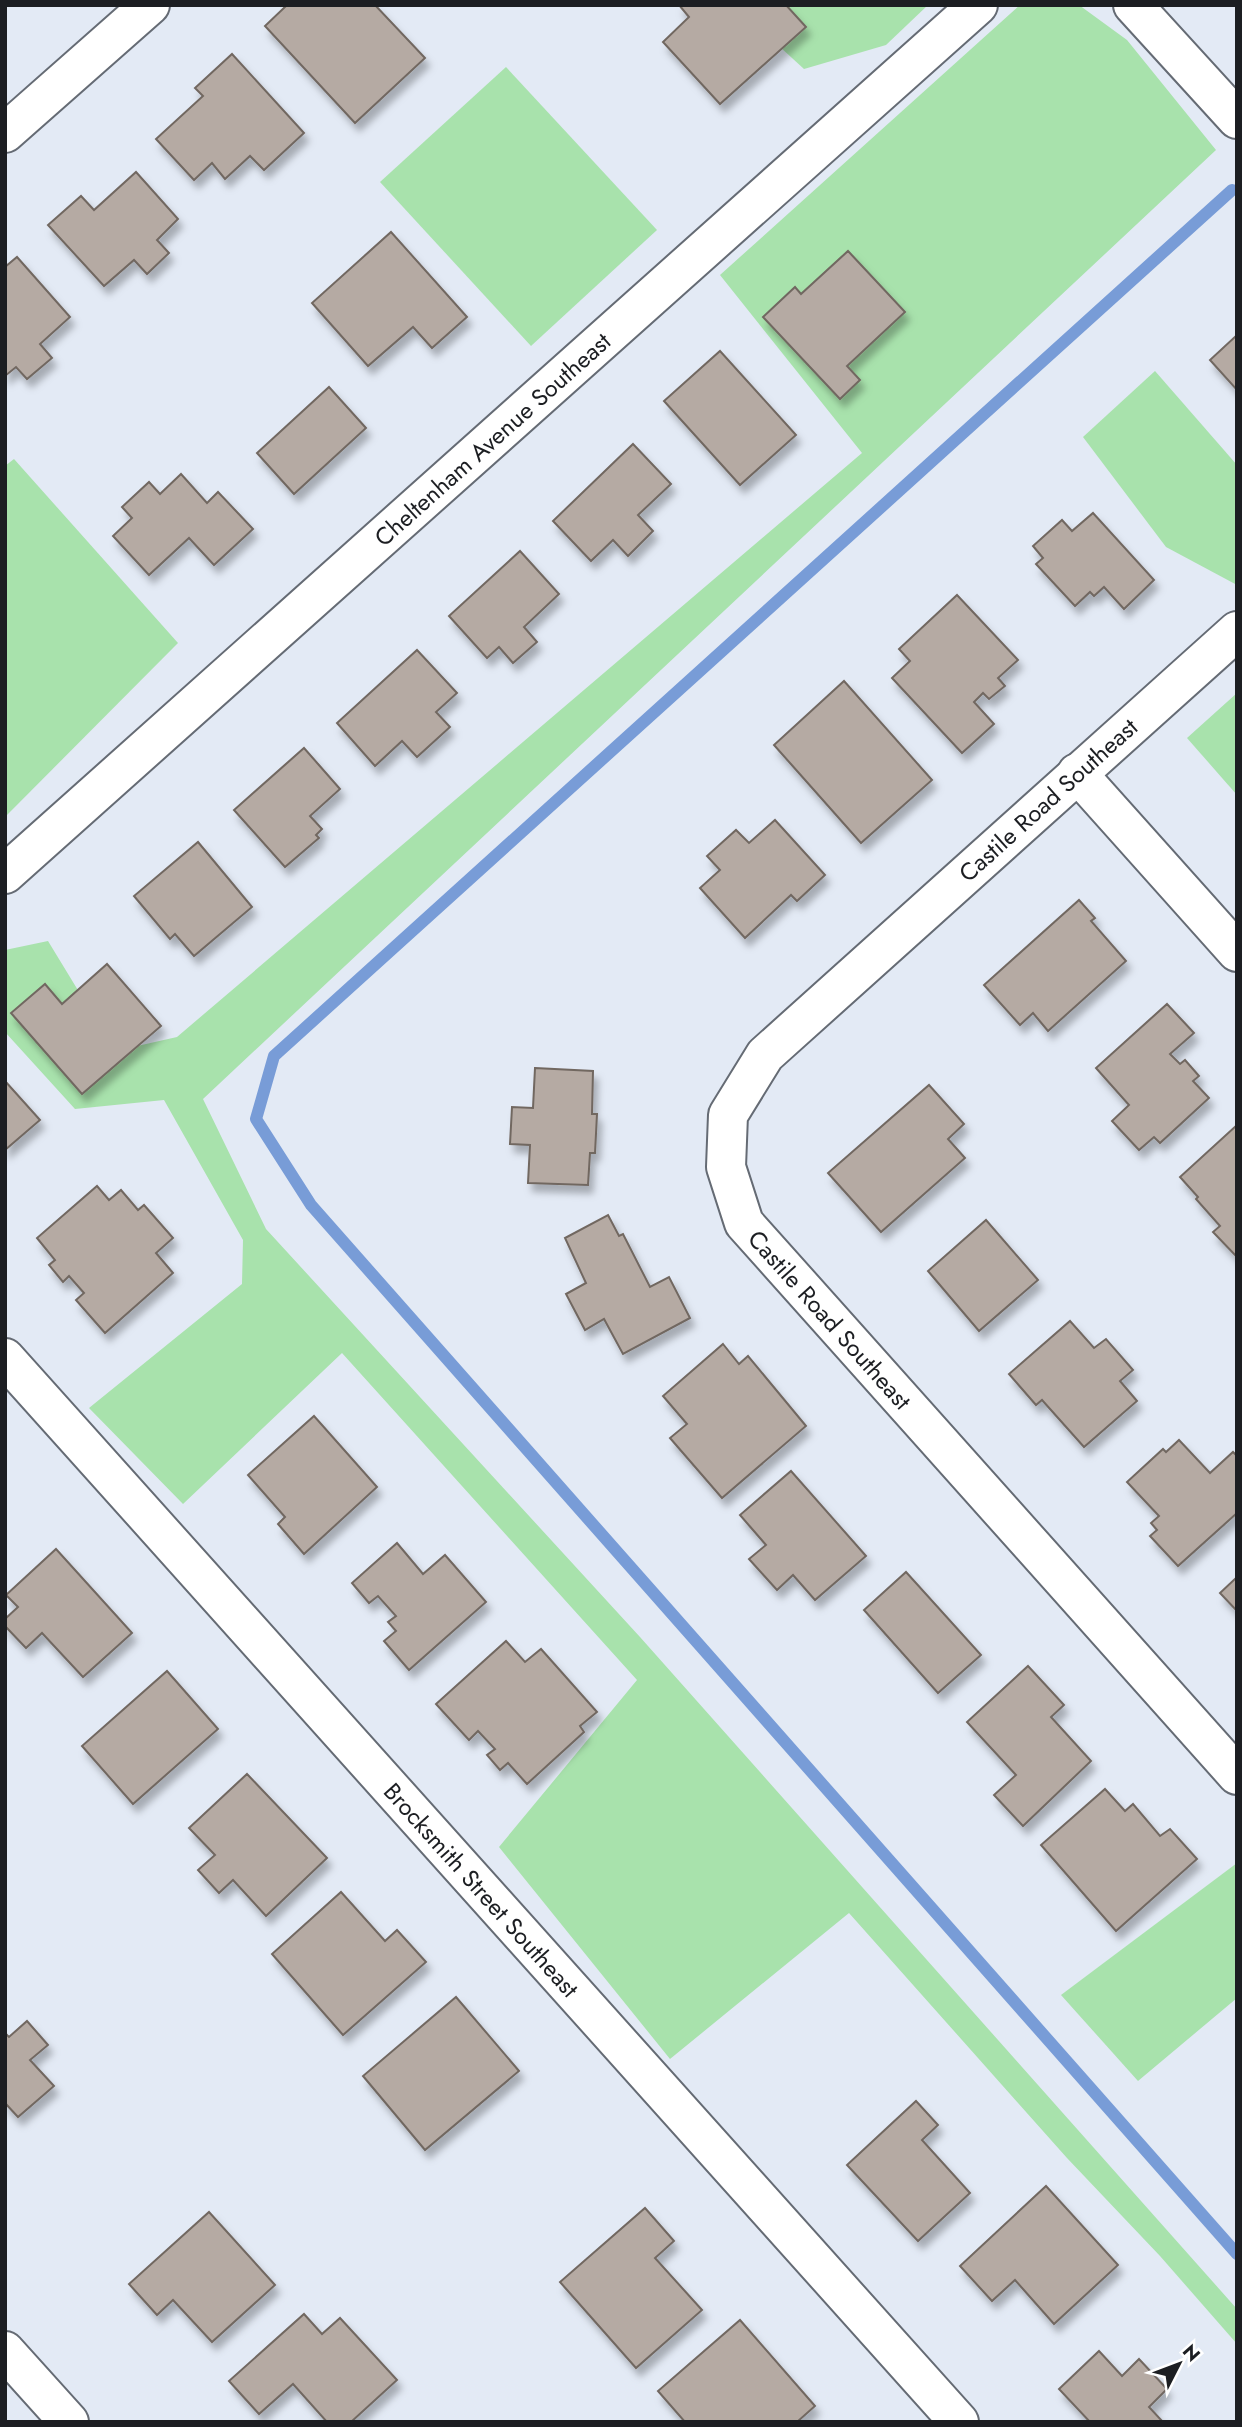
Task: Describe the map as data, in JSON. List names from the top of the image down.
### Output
{
  "streets": {
    "street": ["Cheltenham Avenue Southeast", "Castile Road Southeast", "Brocksmith Street Southeast"]
  },
  "north": "top right"
}
